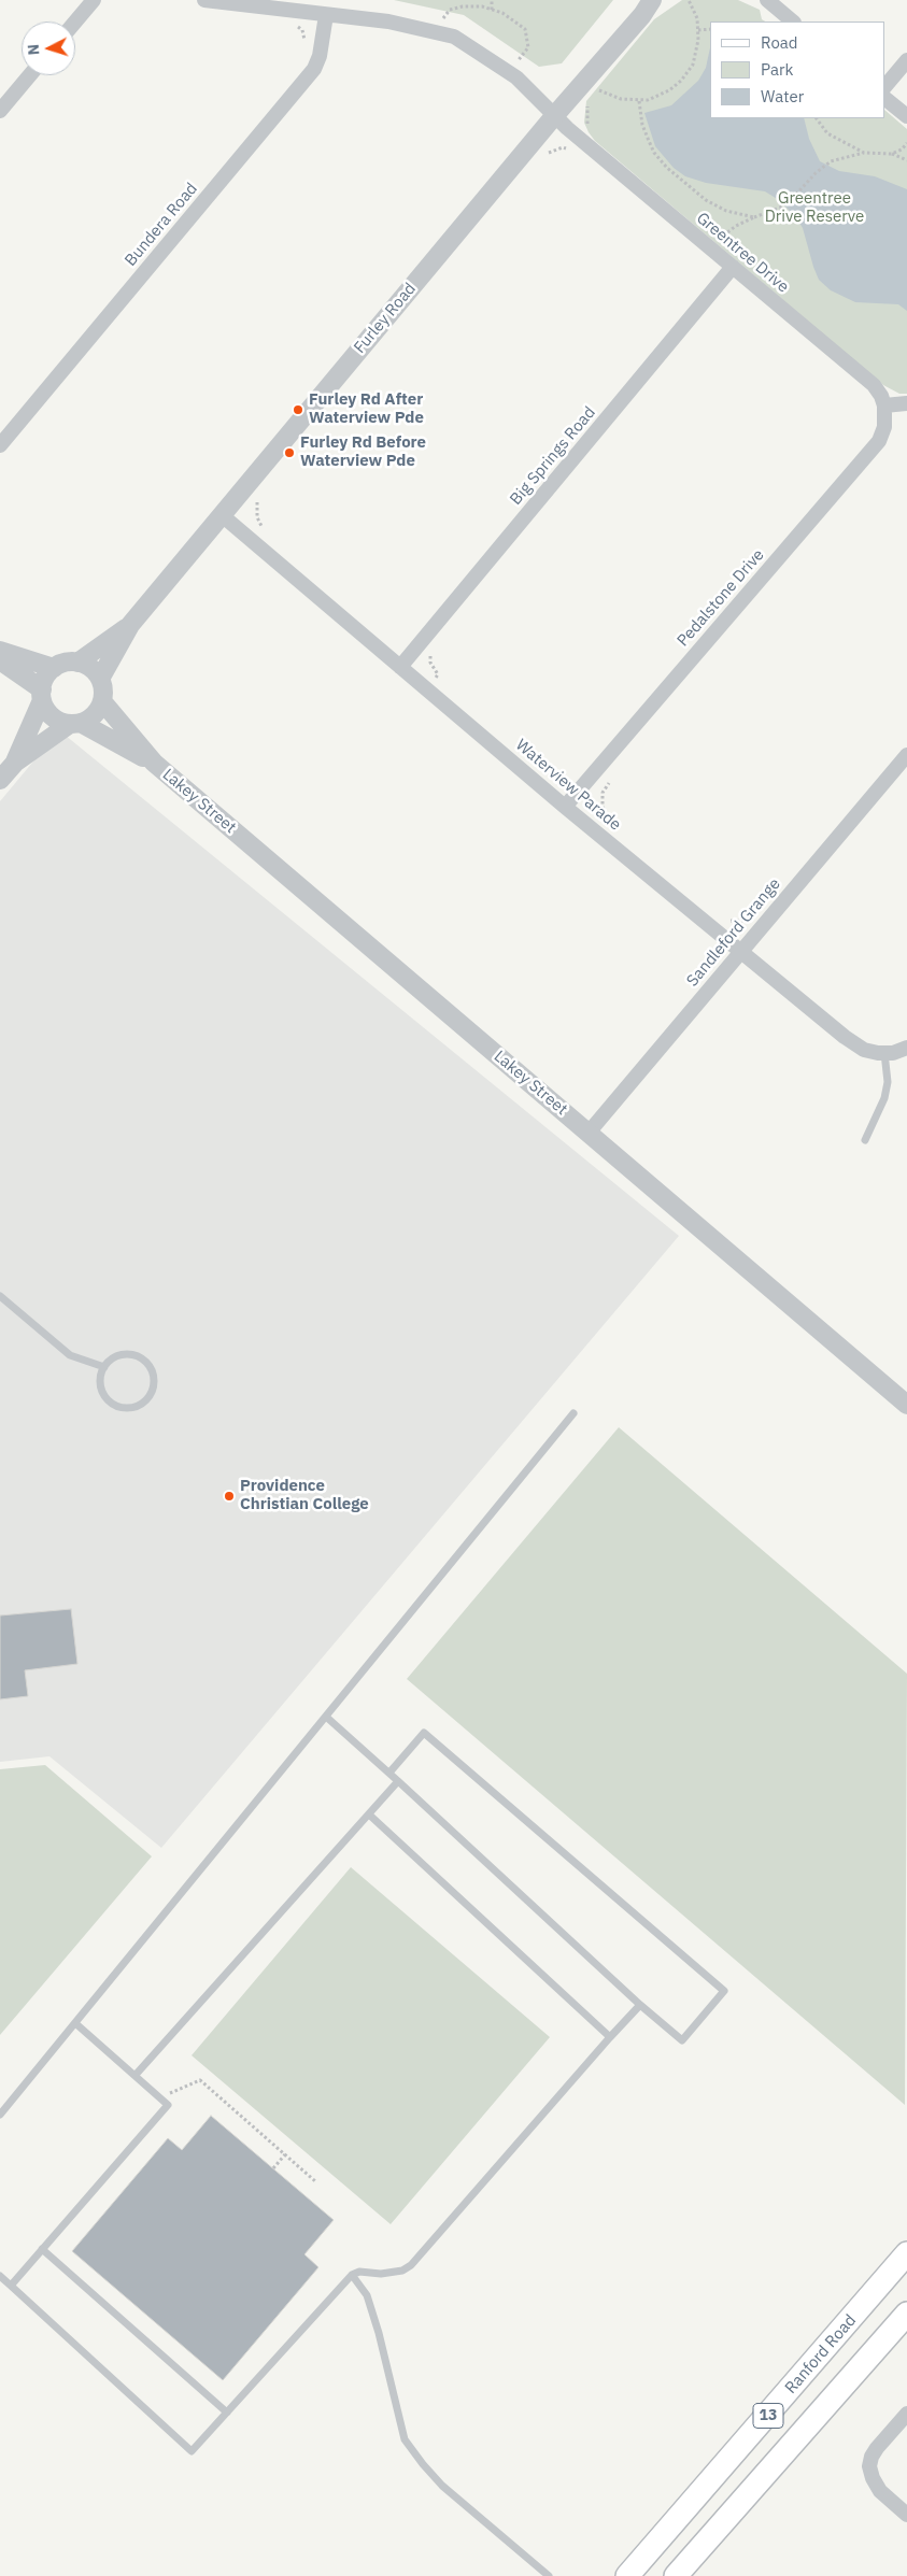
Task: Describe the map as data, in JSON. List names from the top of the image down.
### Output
{
  "streets": {
    "main road": ["Ranford Road", "13"],
    "street": [
      "Bundera Road",
      "Greentree Drive",
      "Furley Road",
      "Big Springs Road",
      "Pedalstone Drive",
      "Waterview Parade",
      "Lakey Street",
      "Sandleford Grange"
    ]
  },
  "crossings": [
    ["Bundera Road", "Greentree Drive"],
    ["Greentree Drive", "Furley Road"],
    ["Greentree Drive", "Big Springs Road"],
    ["Greentree Drive", "Pedalstone Drive"],
    ["Furley Road", "Waterview Parade"],
    ["Furley Road", "Lakey Street"],
    ["Big Springs Road", "Waterview Parade"],
    ["Pedalstone Drive", "Waterview Parade"],
    ["Waterview Parade", "Sandleford Grange"],
    ["Lakey Street", "Sandleford Grange"]
  ],
  "parks": ["Greentree Drive Reserve"],
  "places": ["Furley Rd After Waterview Pde", "Furley Rd Before Waterview Pde", "Providence Christian College"],
  "legend": ["Road", "Park", "Water"],
  "north": "left"
}
